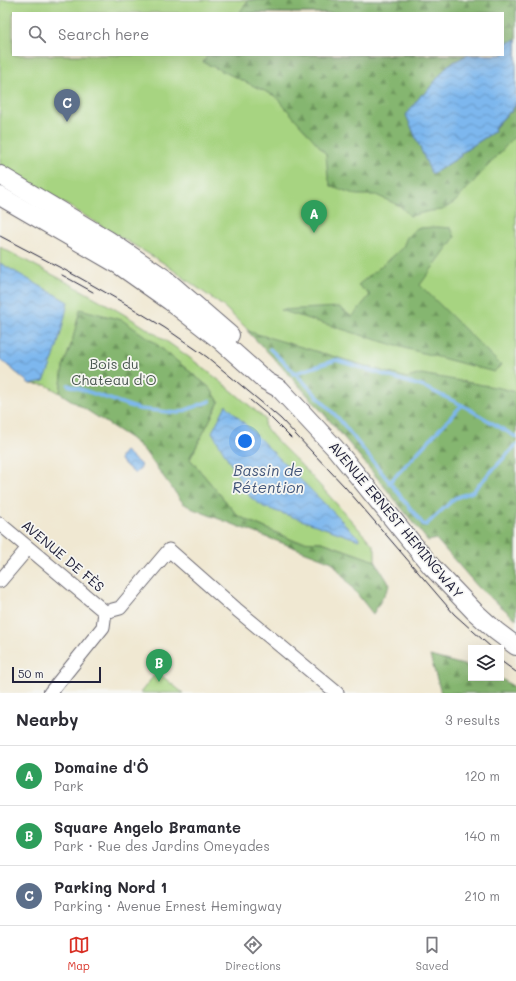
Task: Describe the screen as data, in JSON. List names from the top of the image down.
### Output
{
  "streets": {
    "main road": ["AVENUE ERNEST HEMINGWAY"],
    "street": ["AVENUE DE FÈS"]
  },
  "water": ["Bassin de Rétention"],
  "parks": ["Bois du Chateau d'O"],
  "scale_bar": "50 m",
  "page": {
    "search": "Search here",
    "pins": ["C", "A", "B"],
    "scale": "50 m",
    "heading": ["Nearby", "3 results"],
    "list": [
      {
        "mark": "A",
        "name": "Domaine d'Ô",
        "note": "Park",
        "value": "120 m"
      },
      {
        "mark": "B",
        "name": "Square Angelo Bramante",
        "note": "Park · Rue des Jardins Omeyades",
        "value": "140 m"
      },
      {
        "mark": "C",
        "name": "Parking Nord 1",
        "note": "Parking · Avenue Ernest Hemingway",
        "value": "210 m"
      }
    ],
    "nav": ["Map", "Directions", "Saved"]
  }
}
